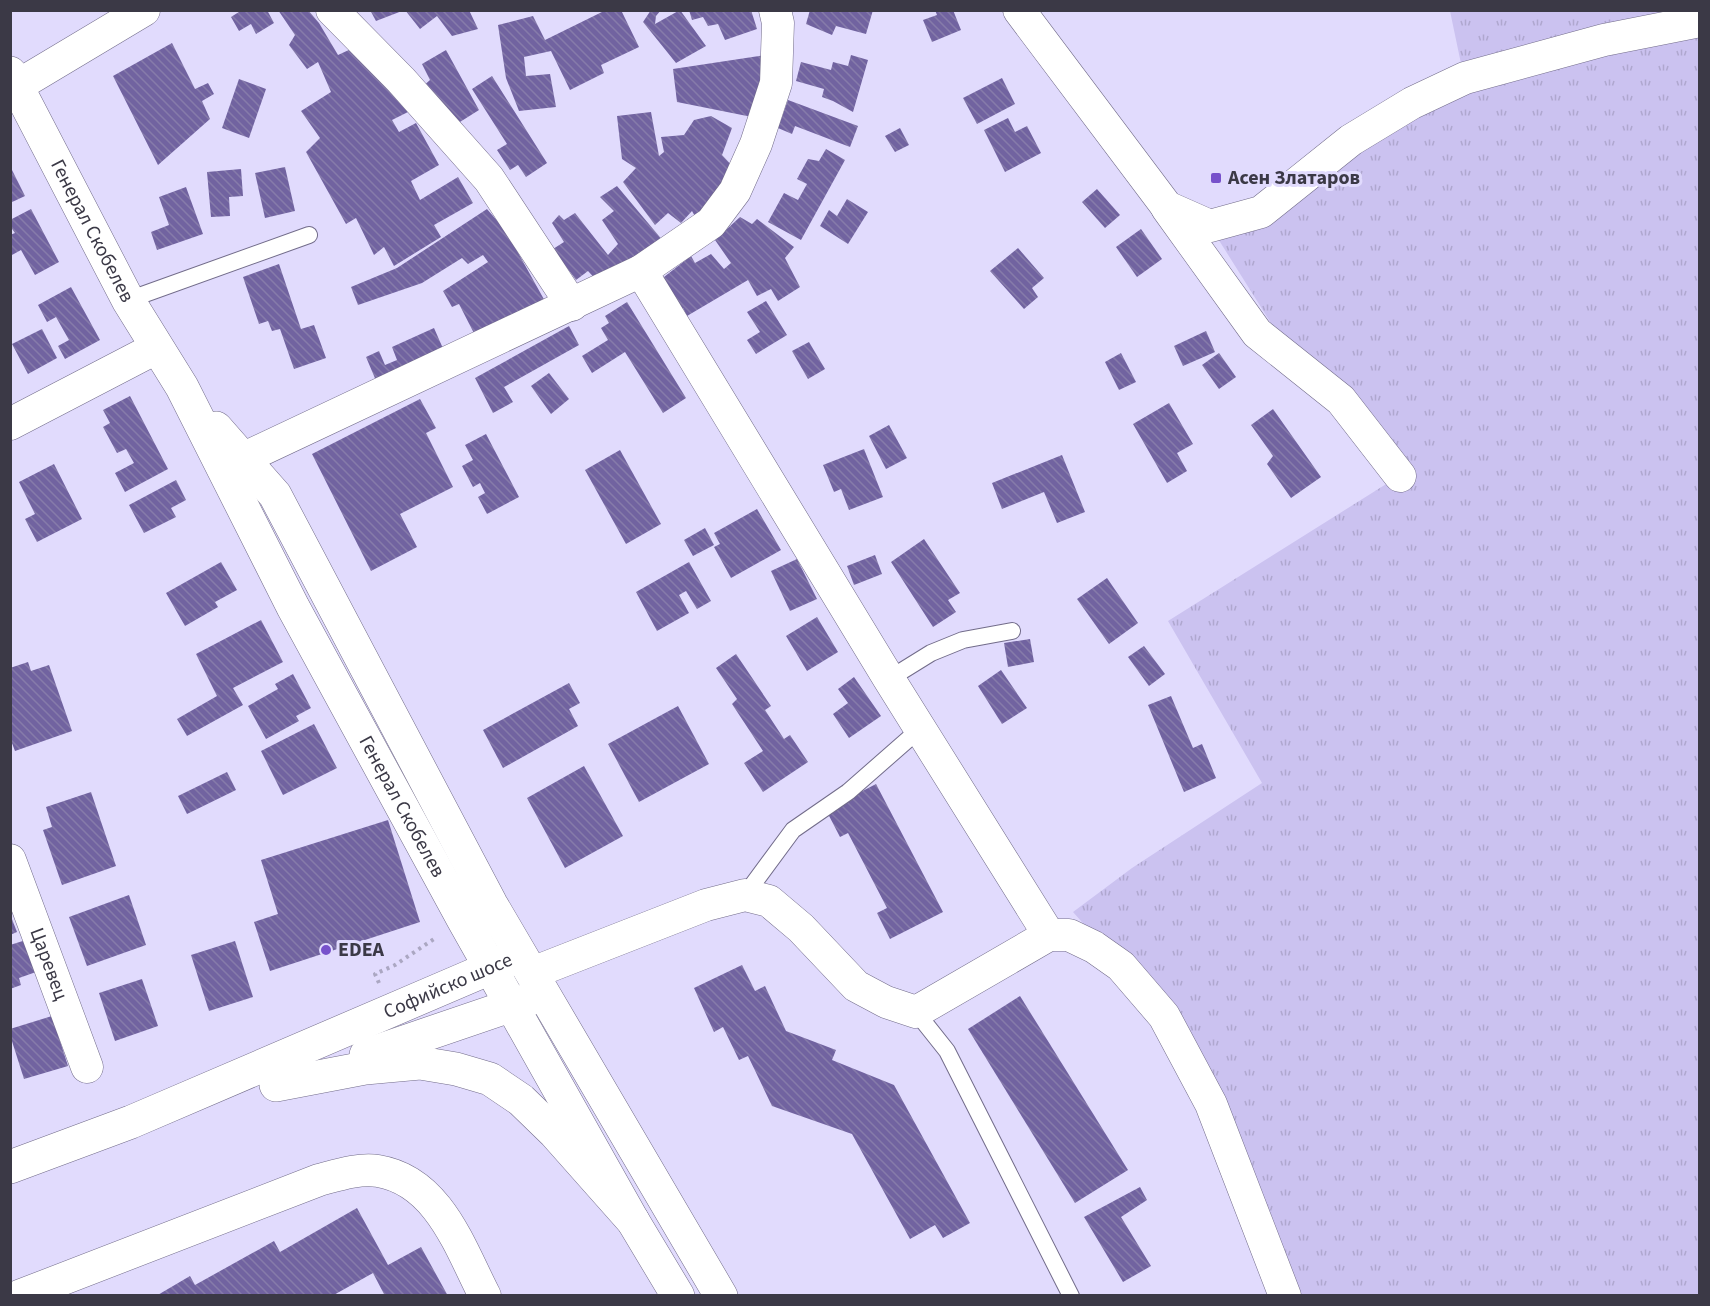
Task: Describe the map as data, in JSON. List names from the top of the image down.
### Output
{
  "streets": {
    "street": ["Генерал Скобелев", "Царевец", "Софийско шосе"]
  },
  "crossings": [
    ["Генерал Скобелев", "Софийско шосе"]
  ],
  "places": {
    "transit": ["Асен Златаров"],
    "other": ["EDEA"]
  }
}
